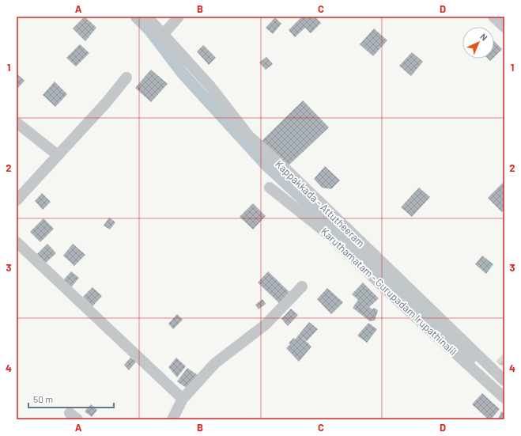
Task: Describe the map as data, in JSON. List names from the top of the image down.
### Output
{
  "streets": {
    "street": ["Kappakkada - Attutheeram", "Karuthamatam - Gurupadam Irupathinalil"]
  },
  "scale_bar": "50 m",
  "north": "top right",
  "grid": {
    "columns": [
      "A",
      "B",
      "C",
      "D"
    ],
    "rows": [
      "1",
      "2",
      "3",
      "4"
    ]
  }
}
